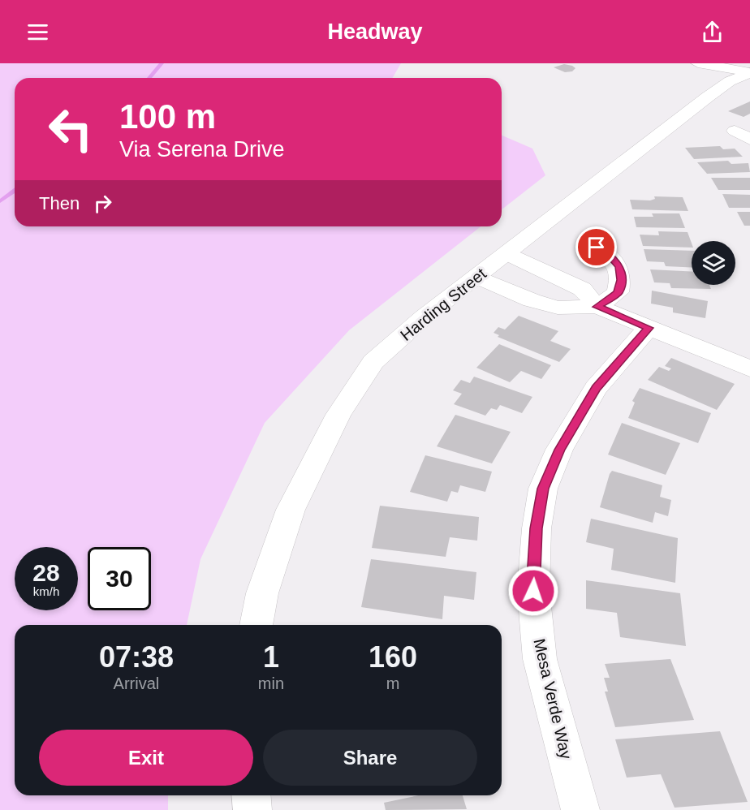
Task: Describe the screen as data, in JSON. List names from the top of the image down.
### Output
{
  "streets": {
    "street": ["Harding Street", "Mesa Verde Way"]
  },
  "page": {
    "header": "Headway",
    "turn": ["100 m", "Via Serena Drive"],
    "then": "Then",
    "speed": "28 km/h",
    "limit": "30",
    "eta": [
      "07:38",
      "Arrival",
      "1",
      "min",
      "160",
      "m"
    ],
    "buttons": ["Exit", "Share"]
  }
}
